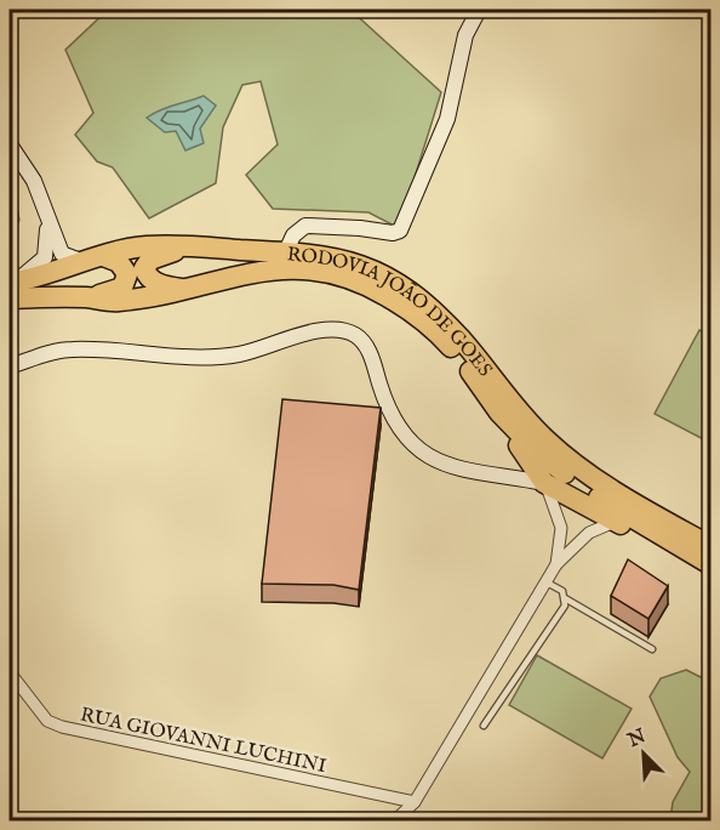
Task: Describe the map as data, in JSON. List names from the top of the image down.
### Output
{
  "streets": {
    "highway": ["RODOVIA JOÃO DE GOES"],
    "street": ["RUA GIOVANNI LUCHINI"]
  },
  "north": "top left"
}
